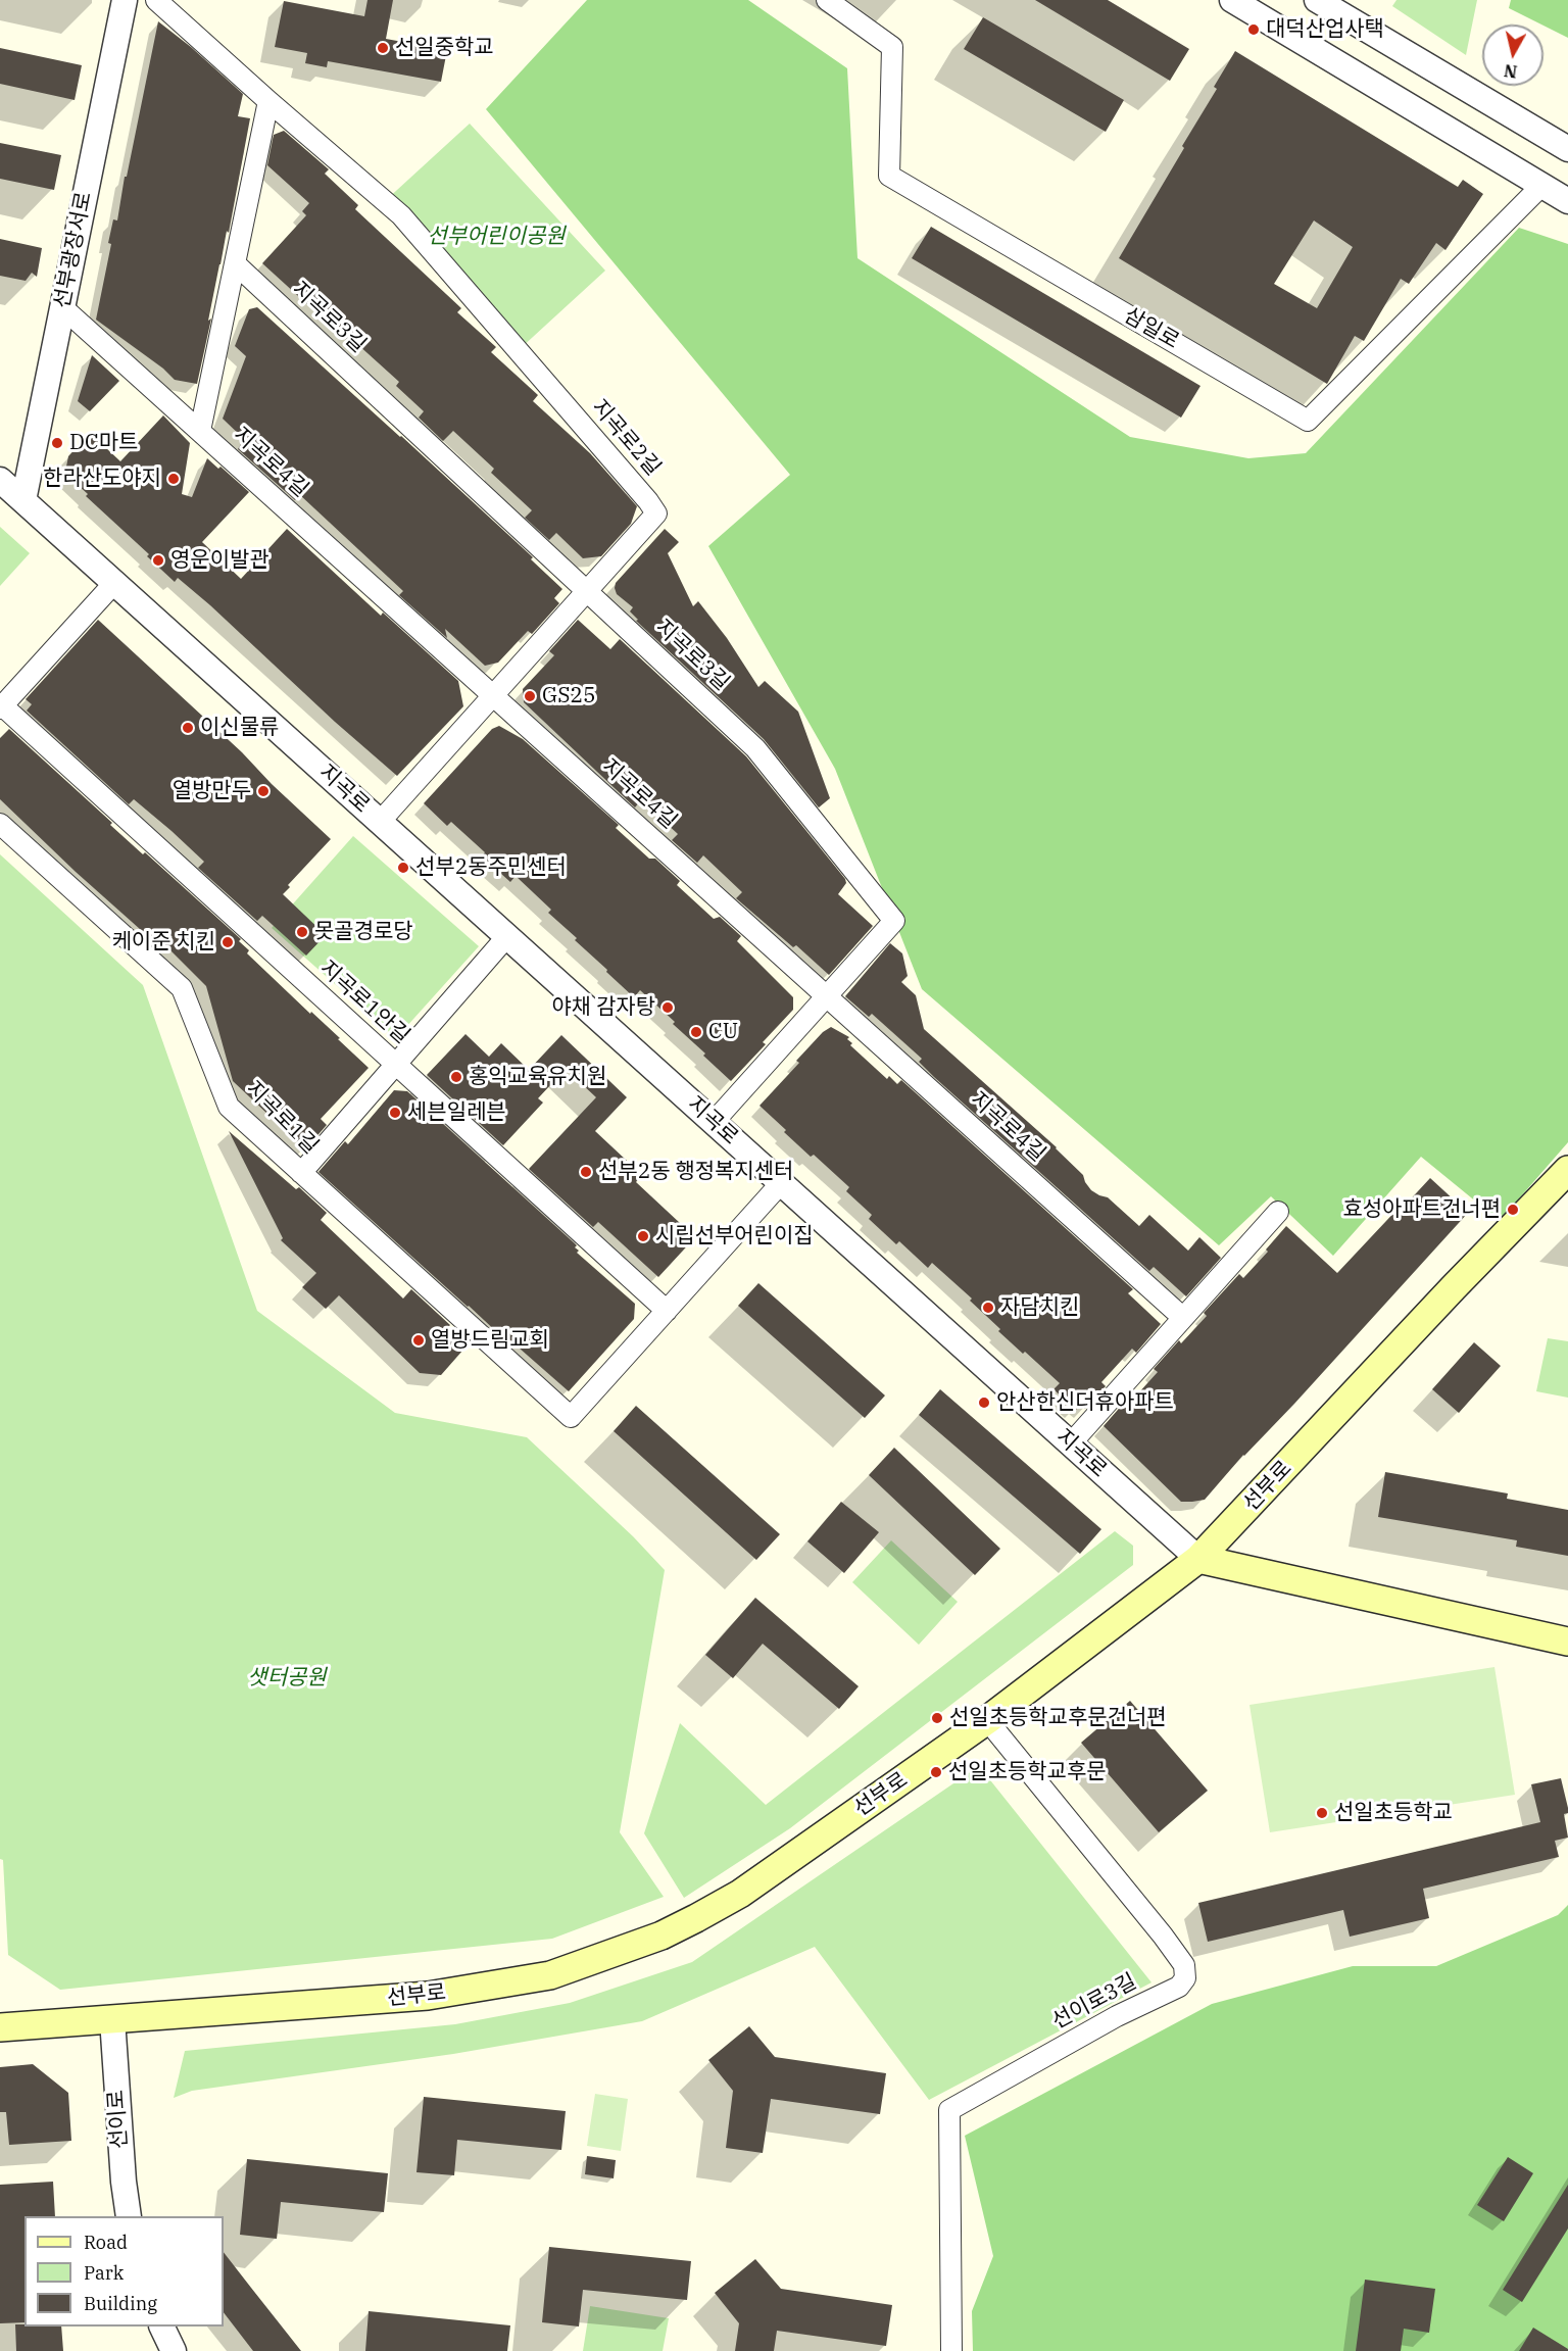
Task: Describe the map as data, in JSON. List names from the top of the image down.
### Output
{
  "streets": {
    "main road": ["지곡로", "선부로"],
    "street": [
      "선부광장서로",
      "지곡로3길",
      "삼일로",
      "지곡로2길",
      "지곡로4길",
      "지곡로1안길",
      "지곡로1길",
      "선이로3길",
      "선이로"
    ]
  },
  "crossings": [
    ["선부광장서로", "지곡로4길"],
    ["선부광장서로", "지곡로"],
    ["지곡로3길", "지곡로2길"],
    ["지곡로3길", "지곡로4길"],
    ["지곡로3길", "지곡로"],
    ["지곡로2길", "지곡로4길"],
    ["지곡로2길", "지곡로"],
    ["지곡로", "선부로"],
    ["지곡로1안길", "지곡로1길"],
    ["선부로", "선이로3길"],
    ["선부로", "선이로"]
  ],
  "parks": ["선부어린이공원", "샛터공원"],
  "places": [
    "대덕산업사택",
    "선일중학교",
    "DC마트",
    "한라산도야지",
    "영운이발관",
    "GS25",
    "이신물류",
    "열방만두",
    "선부2동주민센터",
    "못골경로당",
    "케이준 치킨",
    "야채 감자탕",
    "CU",
    "홍익교육유치원",
    "세븐일레븐",
    "선부2동 행정복지센터",
    "효성아파트건너편",
    "시립선부어린이집",
    "자담치킨",
    "열방드림교회",
    "안산한신더휴아파트",
    "선일초등학교후문건너편",
    "선일초등학교후문",
    "선일초등학교"
  ],
  "legend": ["Road", "Park", "Building"],
  "north": "bottom"
}
